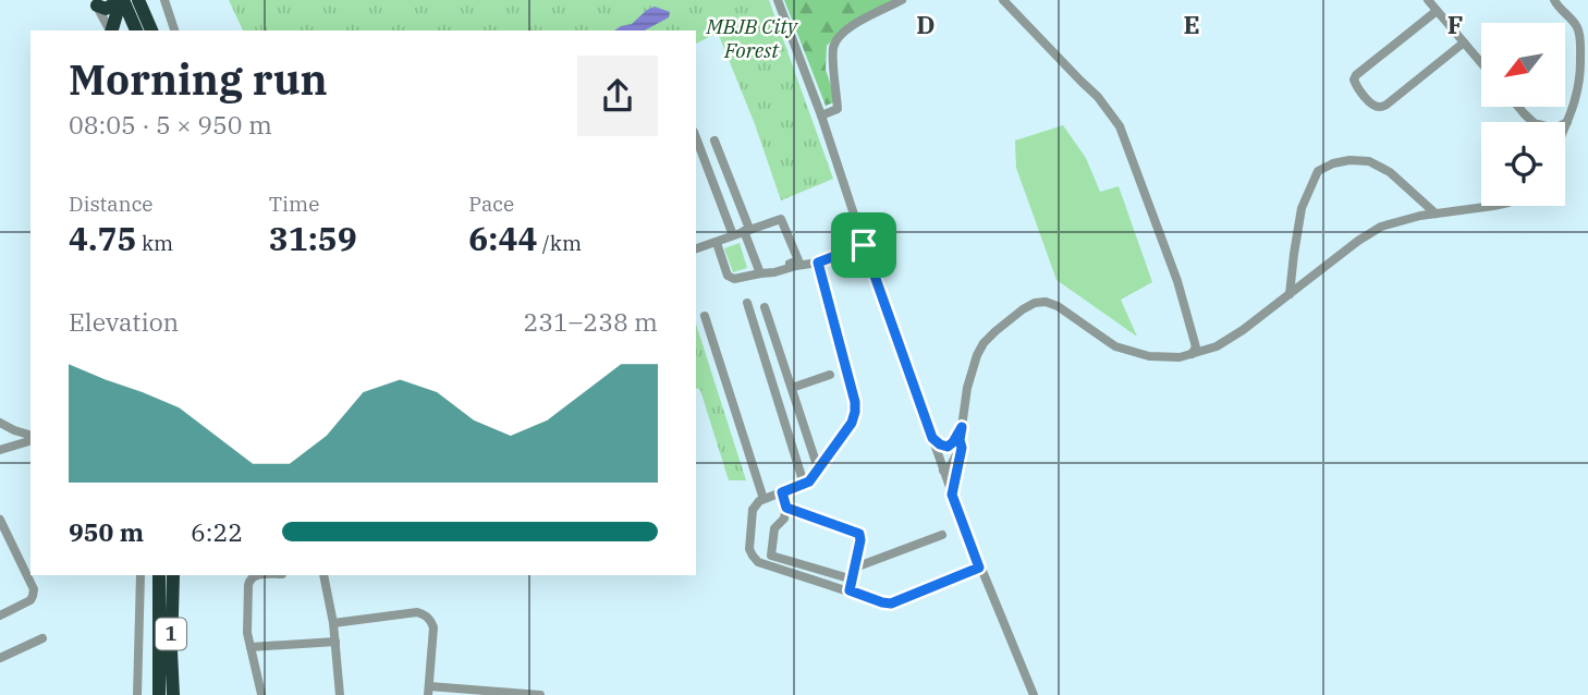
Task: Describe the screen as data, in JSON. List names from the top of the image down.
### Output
{
  "streets": {
    "highway": ["1"]
  },
  "parks": ["MBJB City Forest"],
  "north": "bottom left",
  "page": {
    "heading": ["Morning run", "08:05 · 5 × 950 m"],
    "stats": [
      ["Distance", "4.75 km"],
      ["Time", "31:59"],
      ["Pace", "6:44 /km"]
    ],
    "chart": ["Elevation", "231–238 m"],
    "list": [
      {
        "name": "950 m",
        "note": "6:22"
      }
    ]
  },
  "grid": {
    "columns": ["D", "E", "F"]
  }
}
